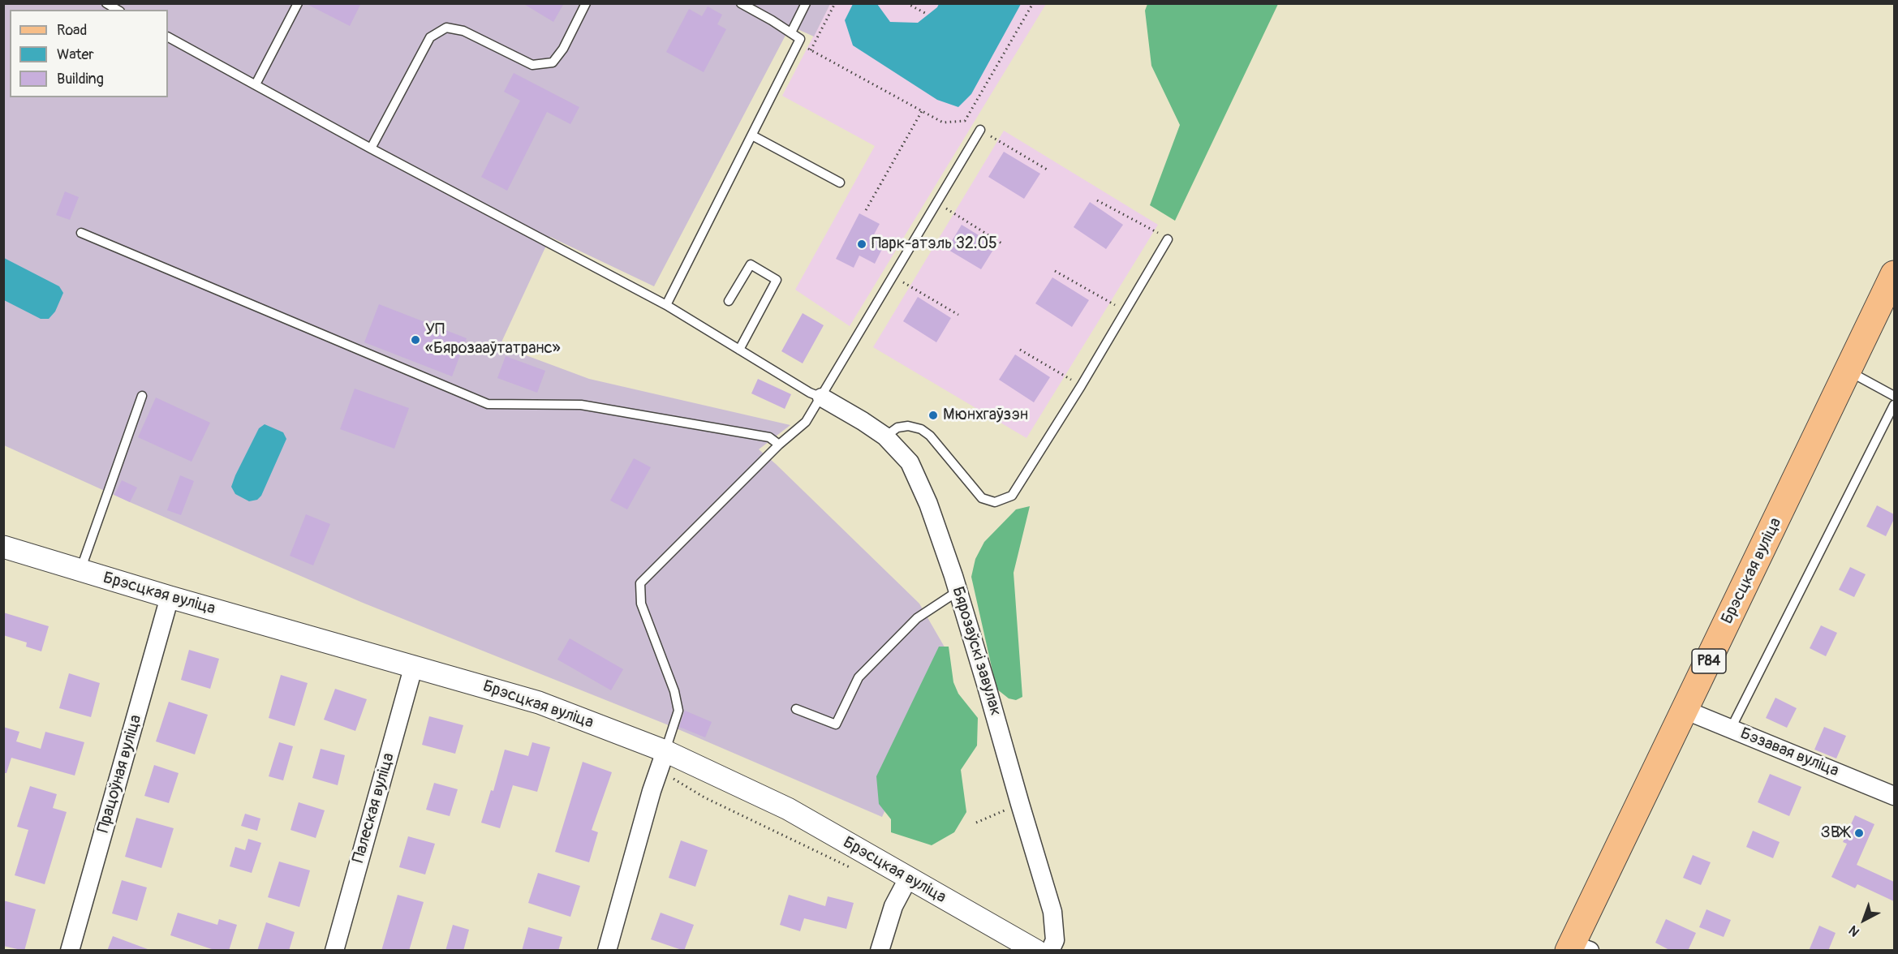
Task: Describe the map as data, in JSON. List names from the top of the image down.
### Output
{
  "streets": {
    "main road": ["Брэсцкая вуліца", "Р84"],
    "street": [
      "Бярозаўскі завулак",
      "Бэзавая вуліца",
      "Працоўная вуліца",
      "Палеская вуліца"
    ]
  },
  "crossings": [
    ["Брэсцкая вуліца", "Бэзавая вуліца"],
    ["Брэсцкая вуліца", "Працоўная вуліца"],
    ["Брэсцкая вуліца", "Палеская вуліца"]
  ],
  "places": [
    "Парк-атэль 32.05",
    "УП «Бярозааўтатранс»",
    "Мюнхгаўзэн",
    "ЗВЖ"
  ],
  "legend": ["Road", "Water", "Building"],
  "north": "bottom left"
}
